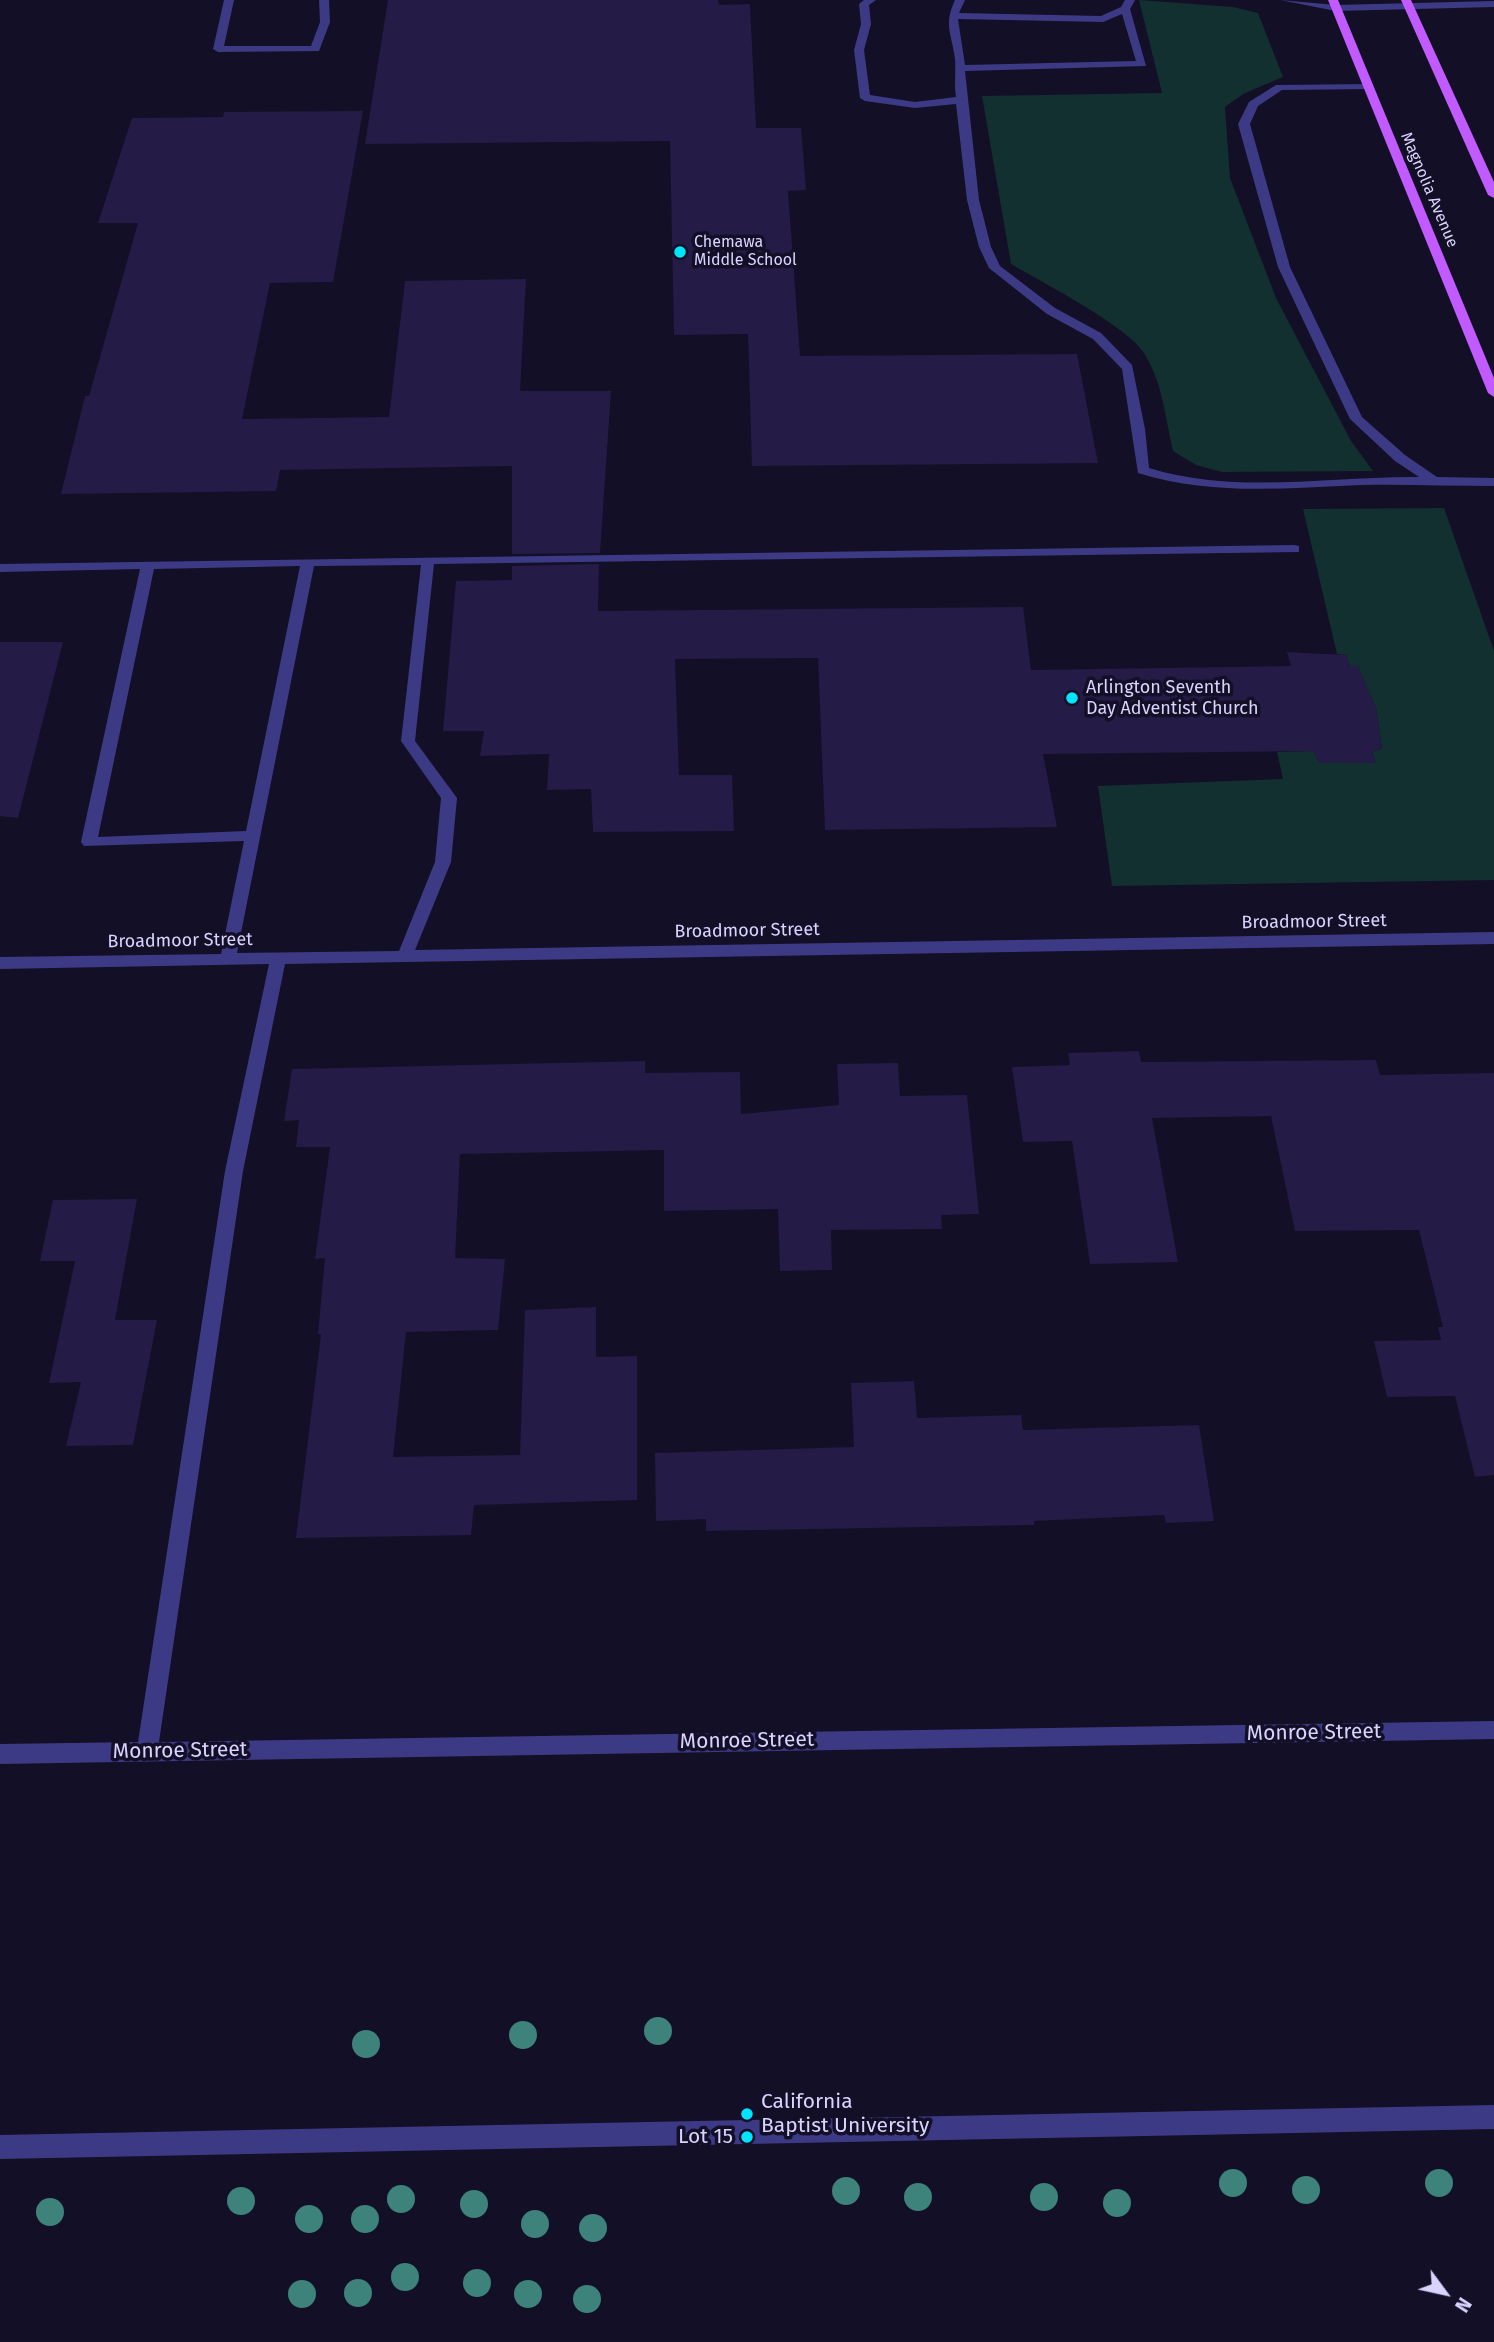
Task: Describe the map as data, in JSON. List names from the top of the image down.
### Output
{
  "streets": {
    "main road": ["Magnolia Avenue"],
    "street": ["Broadmoor Street", "Monroe Street"]
  },
  "places": [
    "Chemawa Middle School",
    "Arlington Seventh Day Adventist Church",
    "California Baptist University",
    "Lot 15"
  ],
  "north": "bottom right"
}
